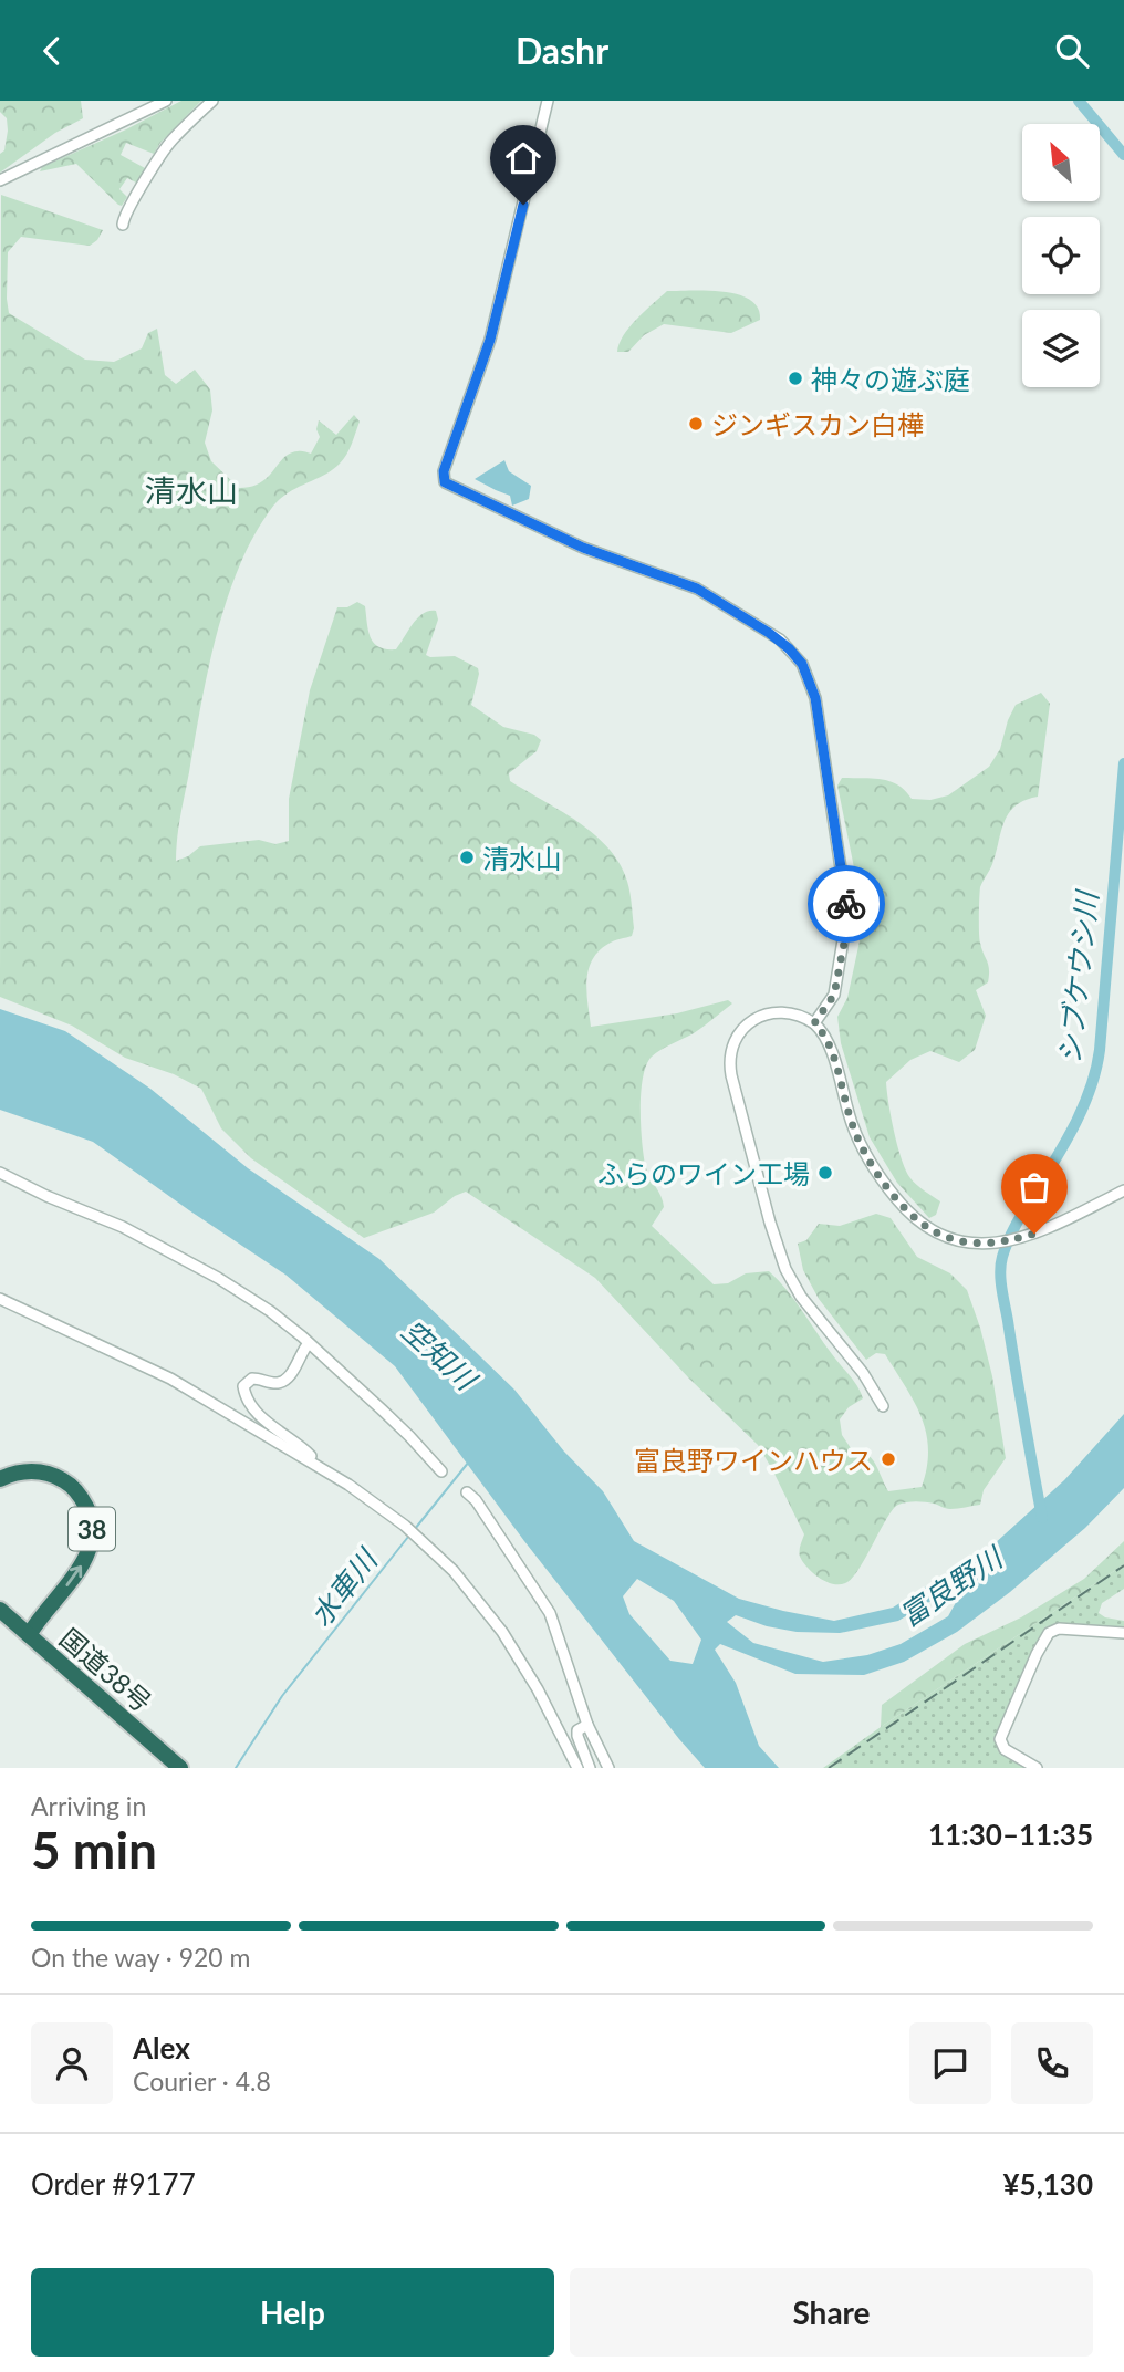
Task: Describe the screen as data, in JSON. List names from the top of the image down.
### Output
{
  "streets": {
    "highway": ["38", "国道38号"]
  },
  "crossings": [
    ["38", "国道38号"]
  ],
  "districts": ["清水山"],
  "water": [
    "シブケウシ川",
    "空知川",
    "富良野川",
    "水車川"
  ],
  "places": [
    "神々の遊ぶ庭",
    "ジンギスカン白樺",
    "清水山",
    "ふらのワイン工場",
    "富良野ワインハウス"
  ],
  "north": "top left",
  "page": {
    "header": "Dashr",
    "heading": ["5 min", "Arriving in", "11:30–11:35"],
    "panel": [
      "Alex",
      "Courier · 4.8",
      "Order #9177",
      "¥5,130"
    ],
    "bar": "On the way · 920 m",
    "buttons": ["Help", "Share"]
  }
}
